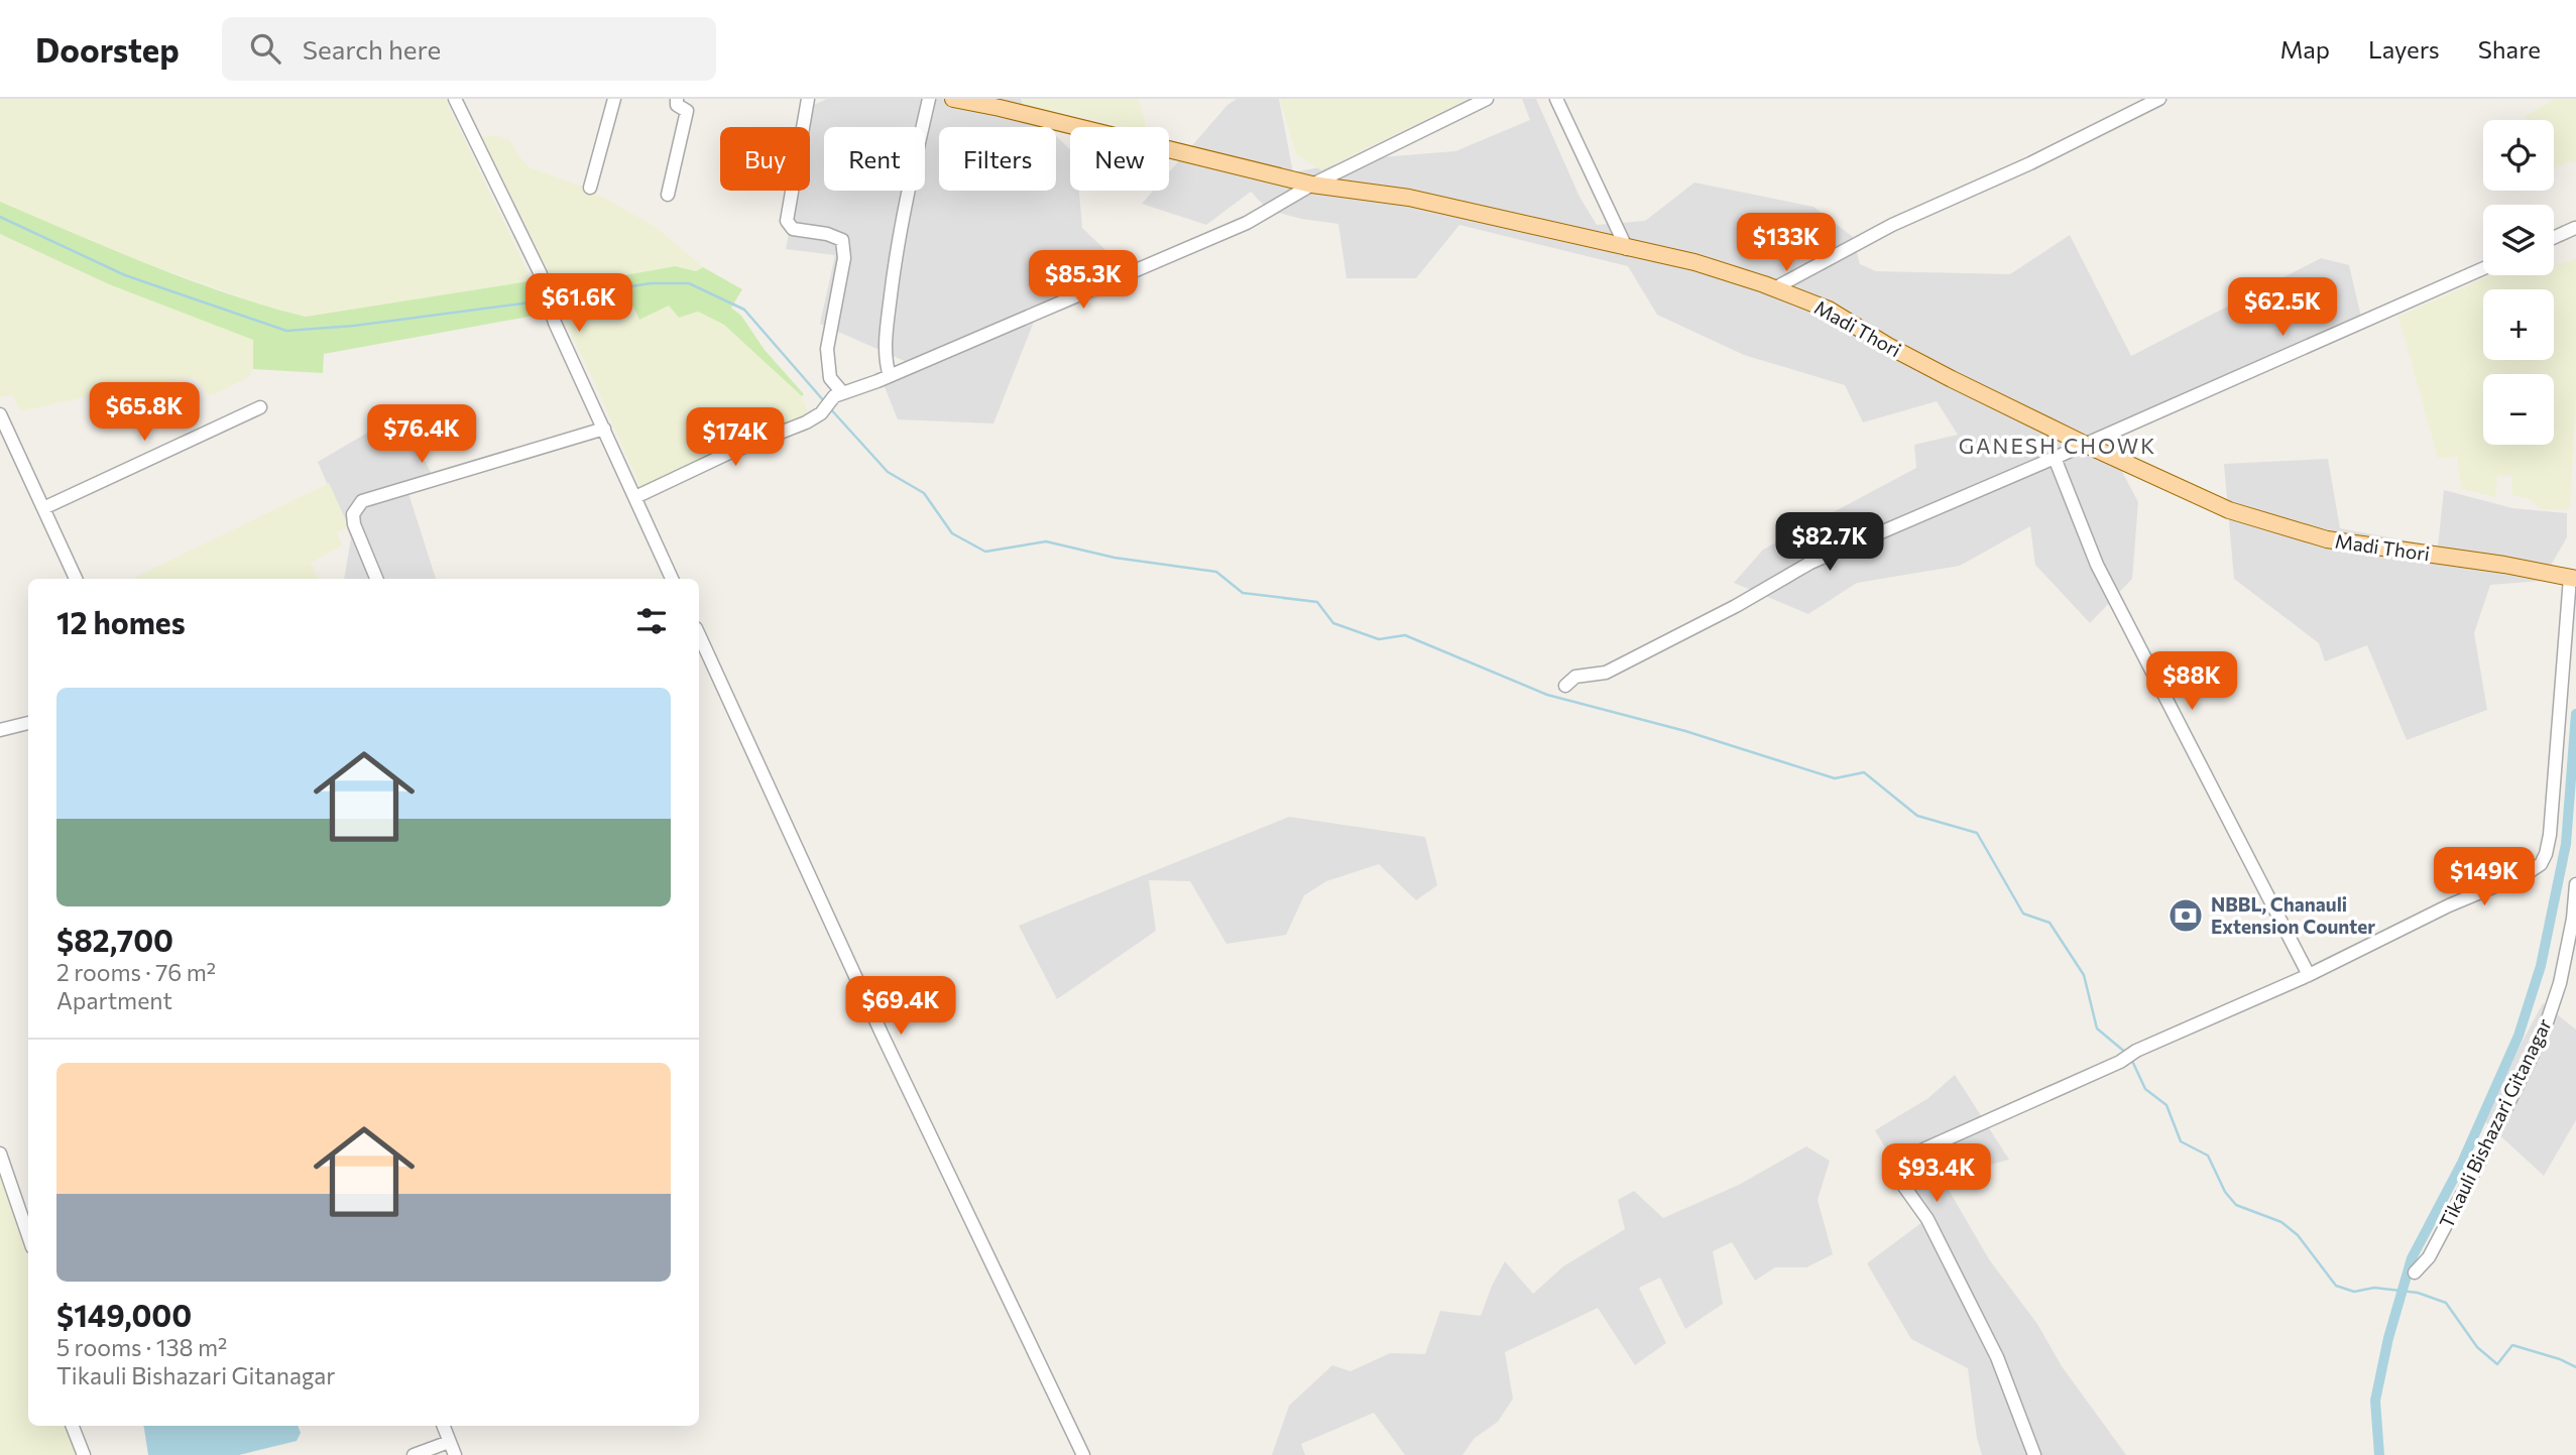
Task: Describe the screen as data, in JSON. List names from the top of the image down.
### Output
{
  "streets": {
    "main road": ["Madi Thori"],
    "street": ["Tikauli Bishazari Gitanagar"]
  },
  "districts": ["GANESH CHOWK"],
  "places": {
    "bank": ["NBBL, Chanauli Extension Counter"]
  },
  "page": {
    "header": "Doorstep",
    "search": "Search here",
    "nav": ["Map", "Layers", "Share"],
    "map_buttons": ["+", "−"],
    "chip": [
      "Buy",
      "Rent",
      "Filters",
      "New"
    ],
    "price": [
      "$133K",
      "$85.3K",
      "$61.6K",
      "$62.5K",
      "$65.8K",
      "$76.4K",
      "$174K",
      "$82.7K",
      "$88K",
      "$149K",
      "$69.4K",
      "$93.4K"
    ],
    "heading": "12 homes",
    "list": [
      {
        "name": "$82,700",
        "note": "2 rooms · 76 m² · Apartment"
      },
      {
        "name": "$149,000",
        "note": "5 rooms · 138 m² · Tikauli Bishazari Gitanagar"
      }
    ]
  }
}
